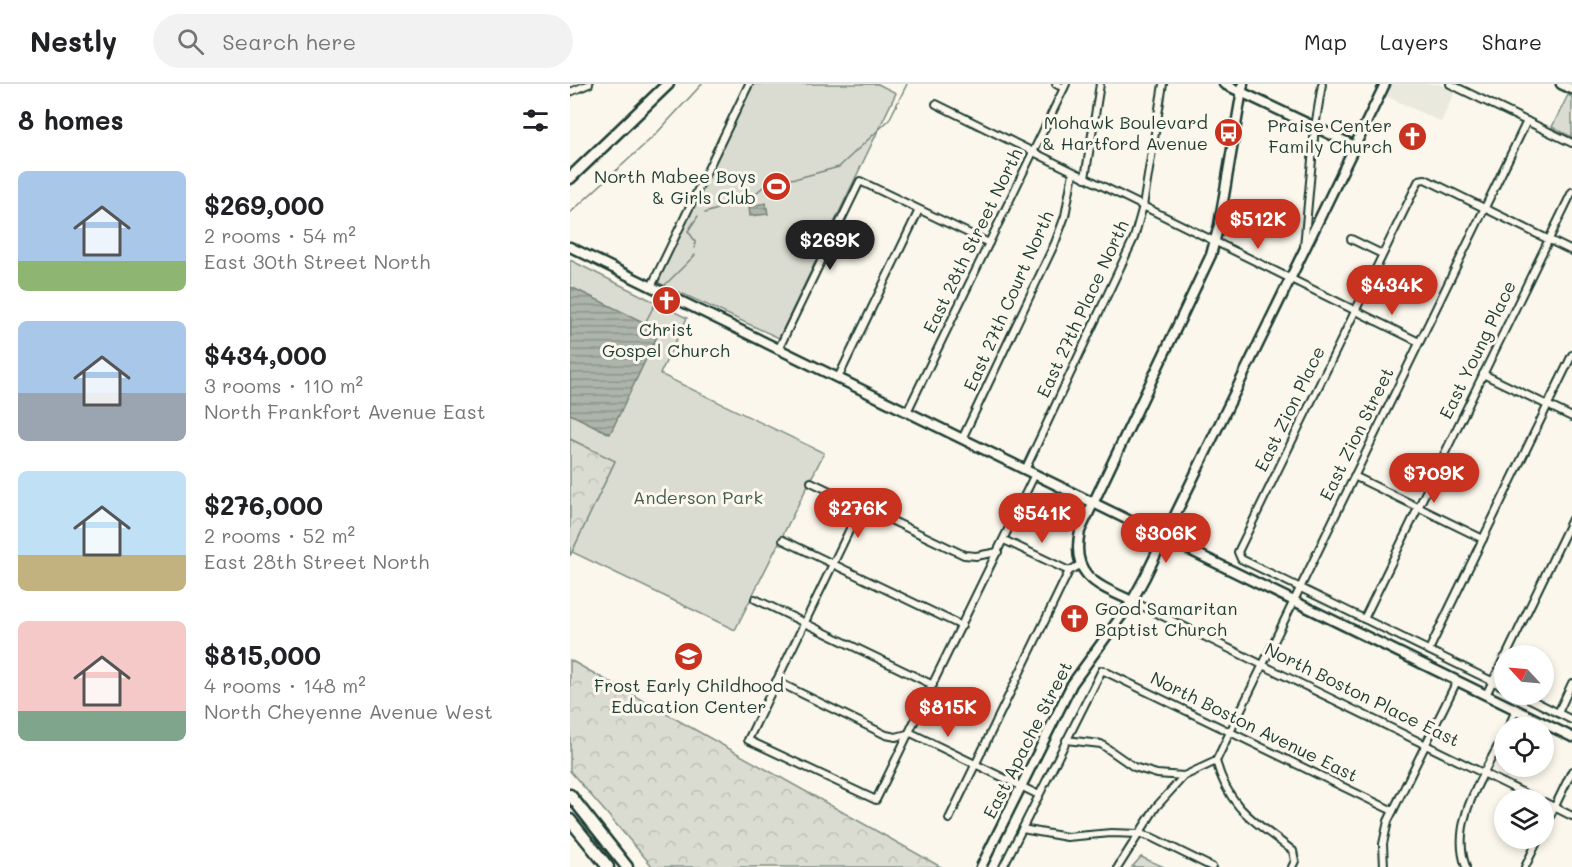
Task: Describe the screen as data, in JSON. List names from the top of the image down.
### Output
{
  "streets": {
    "main road": ["North Boston Place East", "East Apache Street"],
    "street": [
      "East 28th Street North",
      "East 27th Court North",
      "East 27th Place North",
      "East Young Place",
      "East Zion Place",
      "East Zion Street",
      "North Boston Avenue East"
    ]
  },
  "crossings": [
    ["East Zion Place", "East Zion Street"],
    ["East Zion Street", "North Boston Place East"],
    ["East Zion Street", "North Boston Avenue East"],
    ["North Boston Place East", "East Apache Street"],
    ["North Boston Avenue East", "East Apache Street"]
  ],
  "parks": ["Anderson Park"],
  "places": {
    "bus stop": ["Mohawk Boulevard & Hartford Avenue"],
    "church": ["Praise Center Family Church", "Christ Gospel Church", "Good Samaritan Baptist Church"],
    "sports": ["North Mabee Boys & Girls Club"],
    "school or university": ["Frost Early Childhood Education Center"]
  },
  "north": "top left",
  "page": {
    "header": "Nestly",
    "search": "Search here",
    "nav": ["Map", "Layers", "Share"],
    "heading": "8 homes",
    "list": [
      {
        "name": "$269,000",
        "note": "2 rooms · 54 m² · East 30th Street North"
      },
      {
        "name": "$434,000",
        "note": "3 rooms · 110 m² · North Frankfort Avenue East"
      },
      {
        "name": "$276,000",
        "note": "2 rooms · 52 m² · East 28th Street North"
      },
      {
        "name": "$815,000",
        "note": "4 rooms · 148 m² · North Cheyenne Avenue West"
      }
    ],
    "price": [
      "$512K",
      "$269K",
      "$434K",
      "$709K",
      "$276K",
      "$541K",
      "$306K",
      "$815K"
    ]
  }
}
